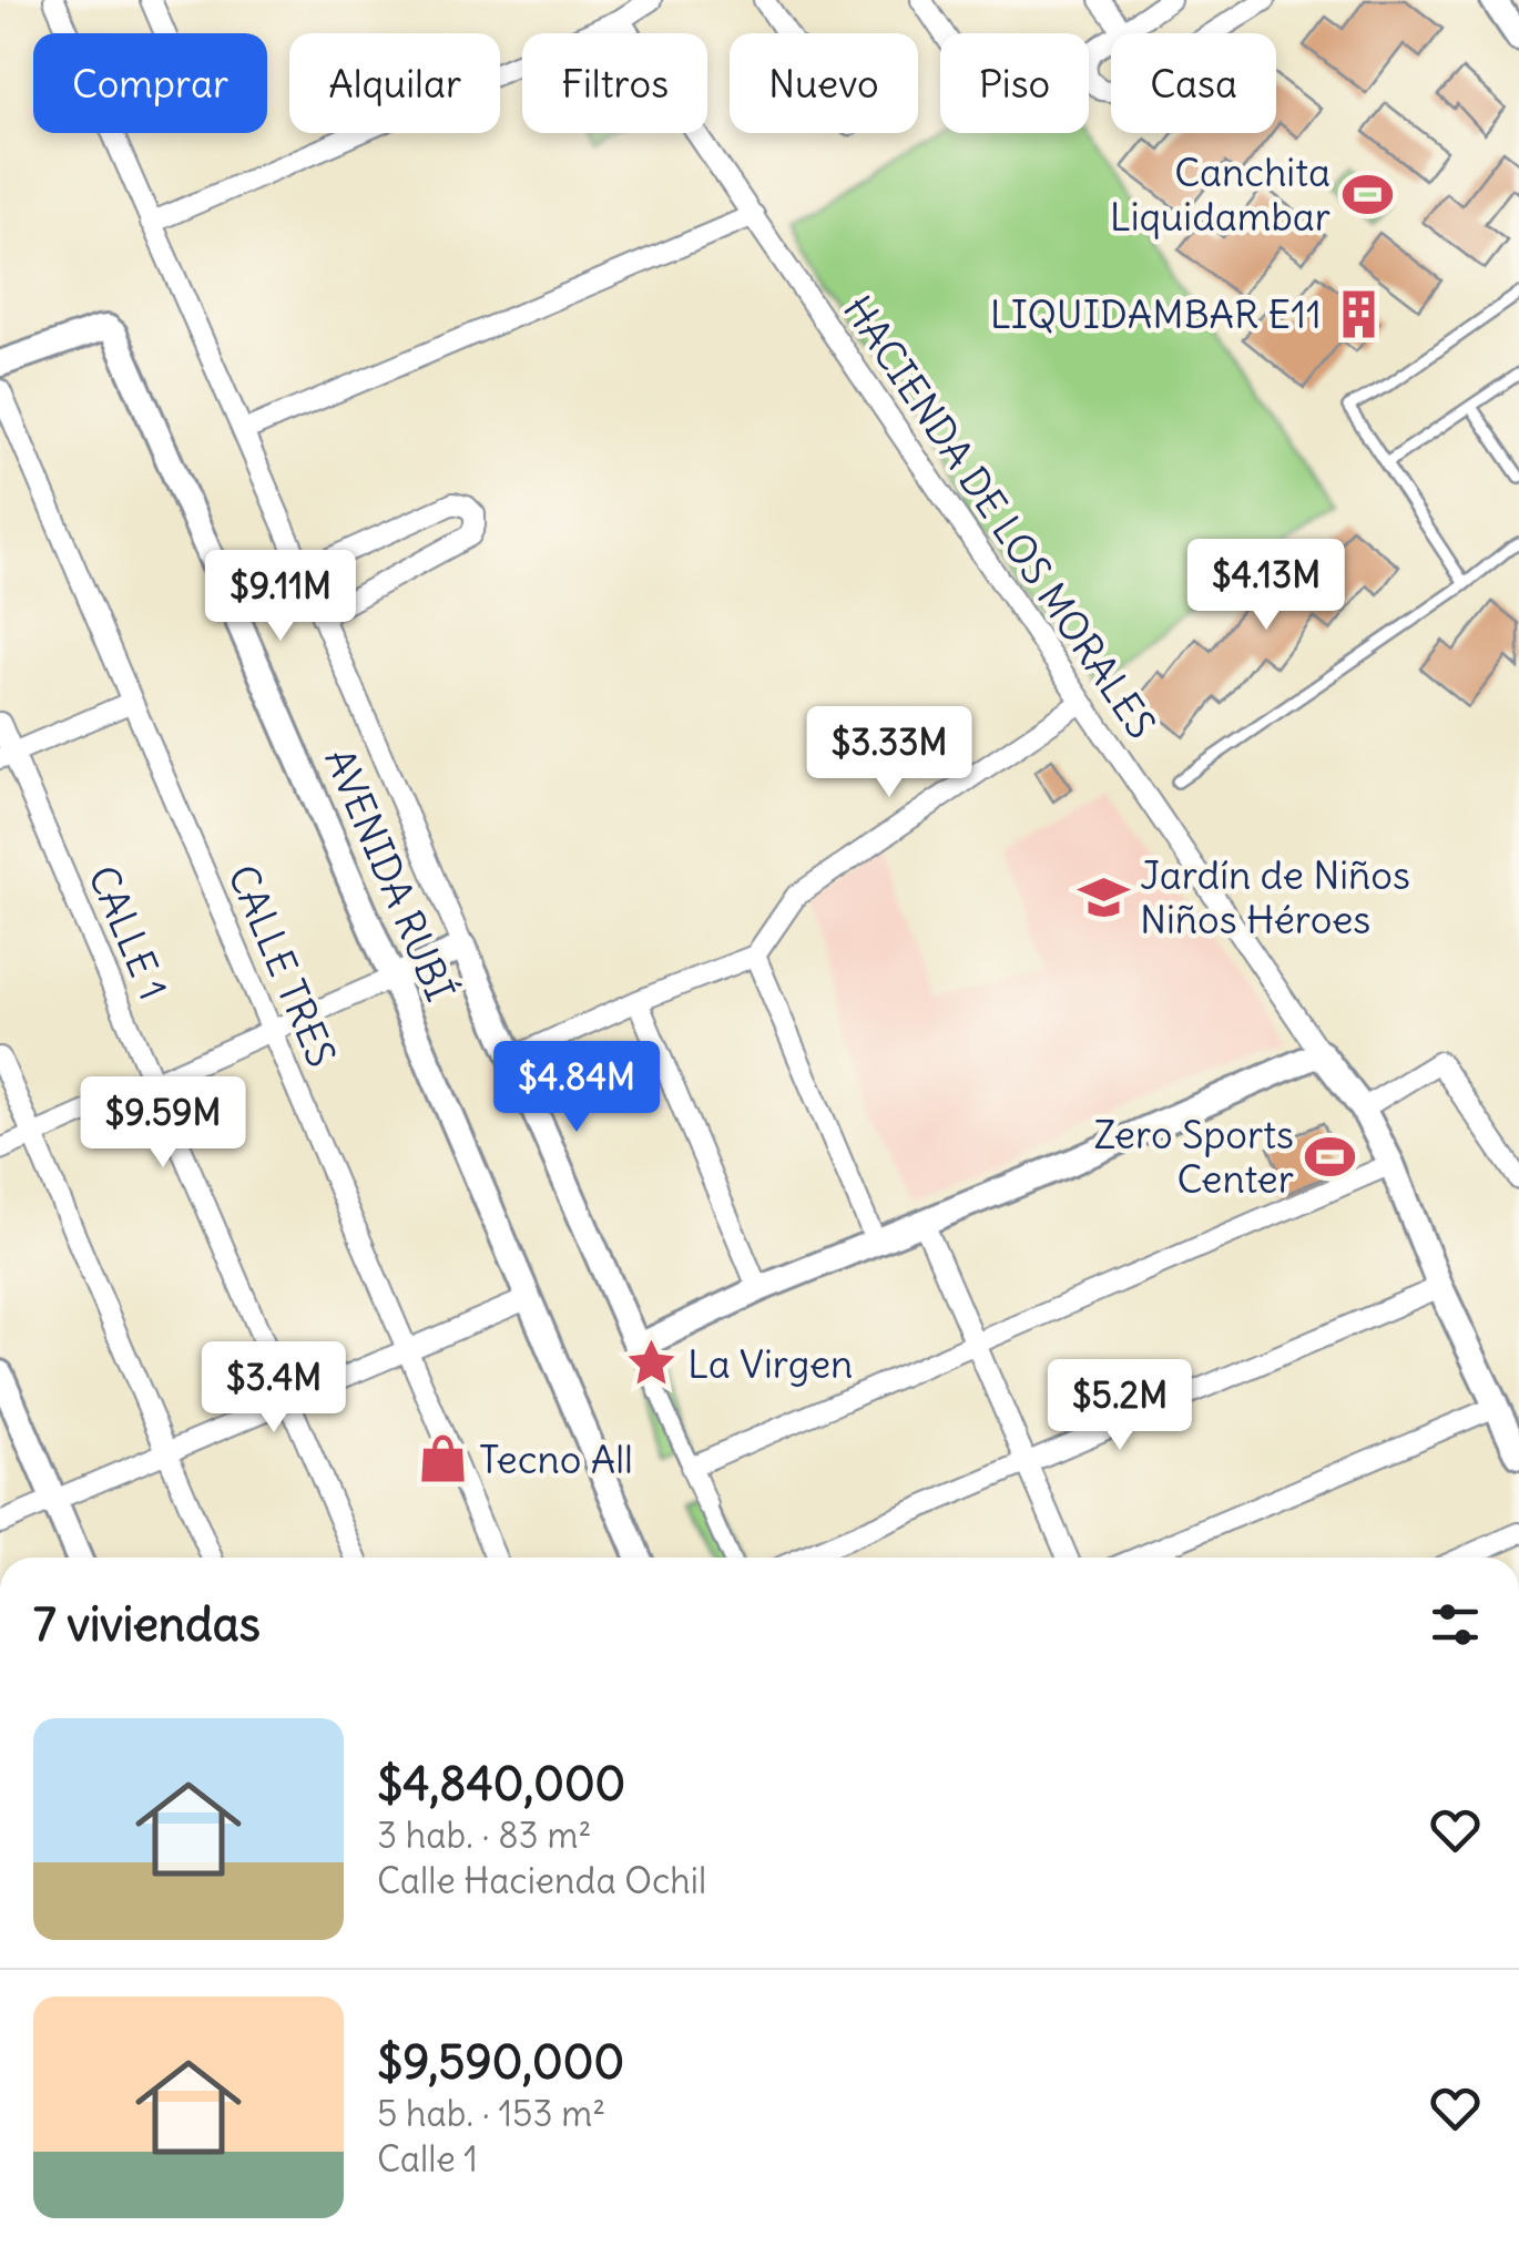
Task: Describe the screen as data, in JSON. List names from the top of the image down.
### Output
{
  "streets": {
    "street": [
      "HACIENDA DE LOS MORALES",
      "AVENIDA RUBÍ",
      "CALLE 1",
      "CALLE TRES"
    ]
  },
  "places": {
    "sports": ["Canchita Liquidambar", "Zero Sports Center"],
    "building": ["LIQUIDAMBAR E11"],
    "school or university": ["Jardín de Niños Niños Héroes"],
    "place": ["La Virgen"],
    "shop": ["Tecno All"]
  },
  "page": {
    "chip": [
      "Comprar",
      "Alquilar",
      "Filtros",
      "Nuevo",
      "Piso",
      "Casa"
    ],
    "price": [
      "$4.13M",
      "$9.11M",
      "$3.33M",
      "$4.84M",
      "$9.59M",
      "$3.4M",
      "$5.2M"
    ],
    "heading": "7 viviendas",
    "list": [
      {
        "name": "$4,840,000",
        "note": "3 hab. · 83 m² · Calle Hacienda Ochil"
      },
      {
        "name": "$9,590,000",
        "note": "5 hab. · 153 m² · Calle 1"
      }
    ]
  }
}
